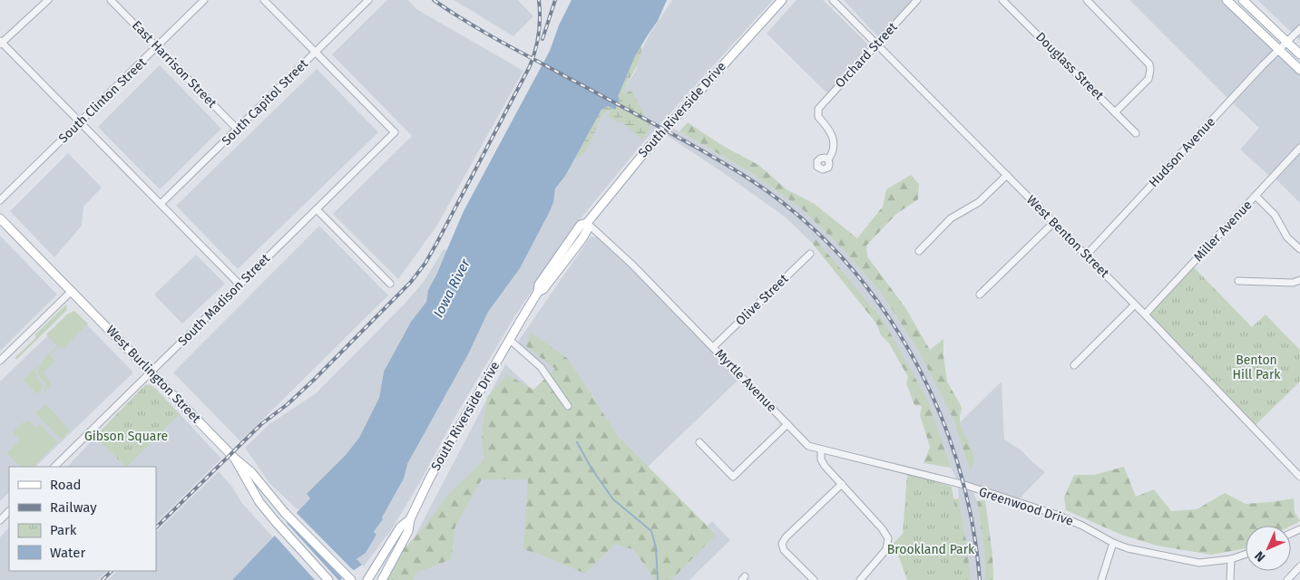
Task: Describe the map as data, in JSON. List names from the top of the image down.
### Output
{
  "streets": {
    "main road": ["South Riverside Drive", "West Burlington Street"],
    "street": [
      "Orchard Street",
      "East Harrison Street",
      "Douglass Street",
      "South Clinton Street",
      "South Capitol Street",
      "Hudson Avenue",
      "Miller Avenue",
      "West Benton Street",
      "South Madison Street",
      "Olive Street",
      "Myrtle Avenue",
      "Greenwood Drive"
    ]
  },
  "crossings": [
    ["Orchard Street", "West Benton Street"],
    ["East Harrison Street", "South Clinton Street"],
    ["East Harrison Street", "South Capitol Street"],
    ["South Capitol Street", "South Madison Street"],
    ["South Riverside Drive", "Myrtle Avenue"],
    ["Hudson Avenue", "West Benton Street"],
    ["Miller Avenue", "West Benton Street"],
    ["South Madison Street", "West Burlington Street"],
    ["Olive Street", "Myrtle Avenue"],
    ["Myrtle Avenue", "Greenwood Drive"]
  ],
  "water": ["Iowa River"],
  "parks": ["Benton Hill Park", "Gibson Square", "Brookland Park"],
  "legend": [
    "Road",
    "Railway",
    "Park",
    "Water"
  ],
  "north": "bottom left"
}
